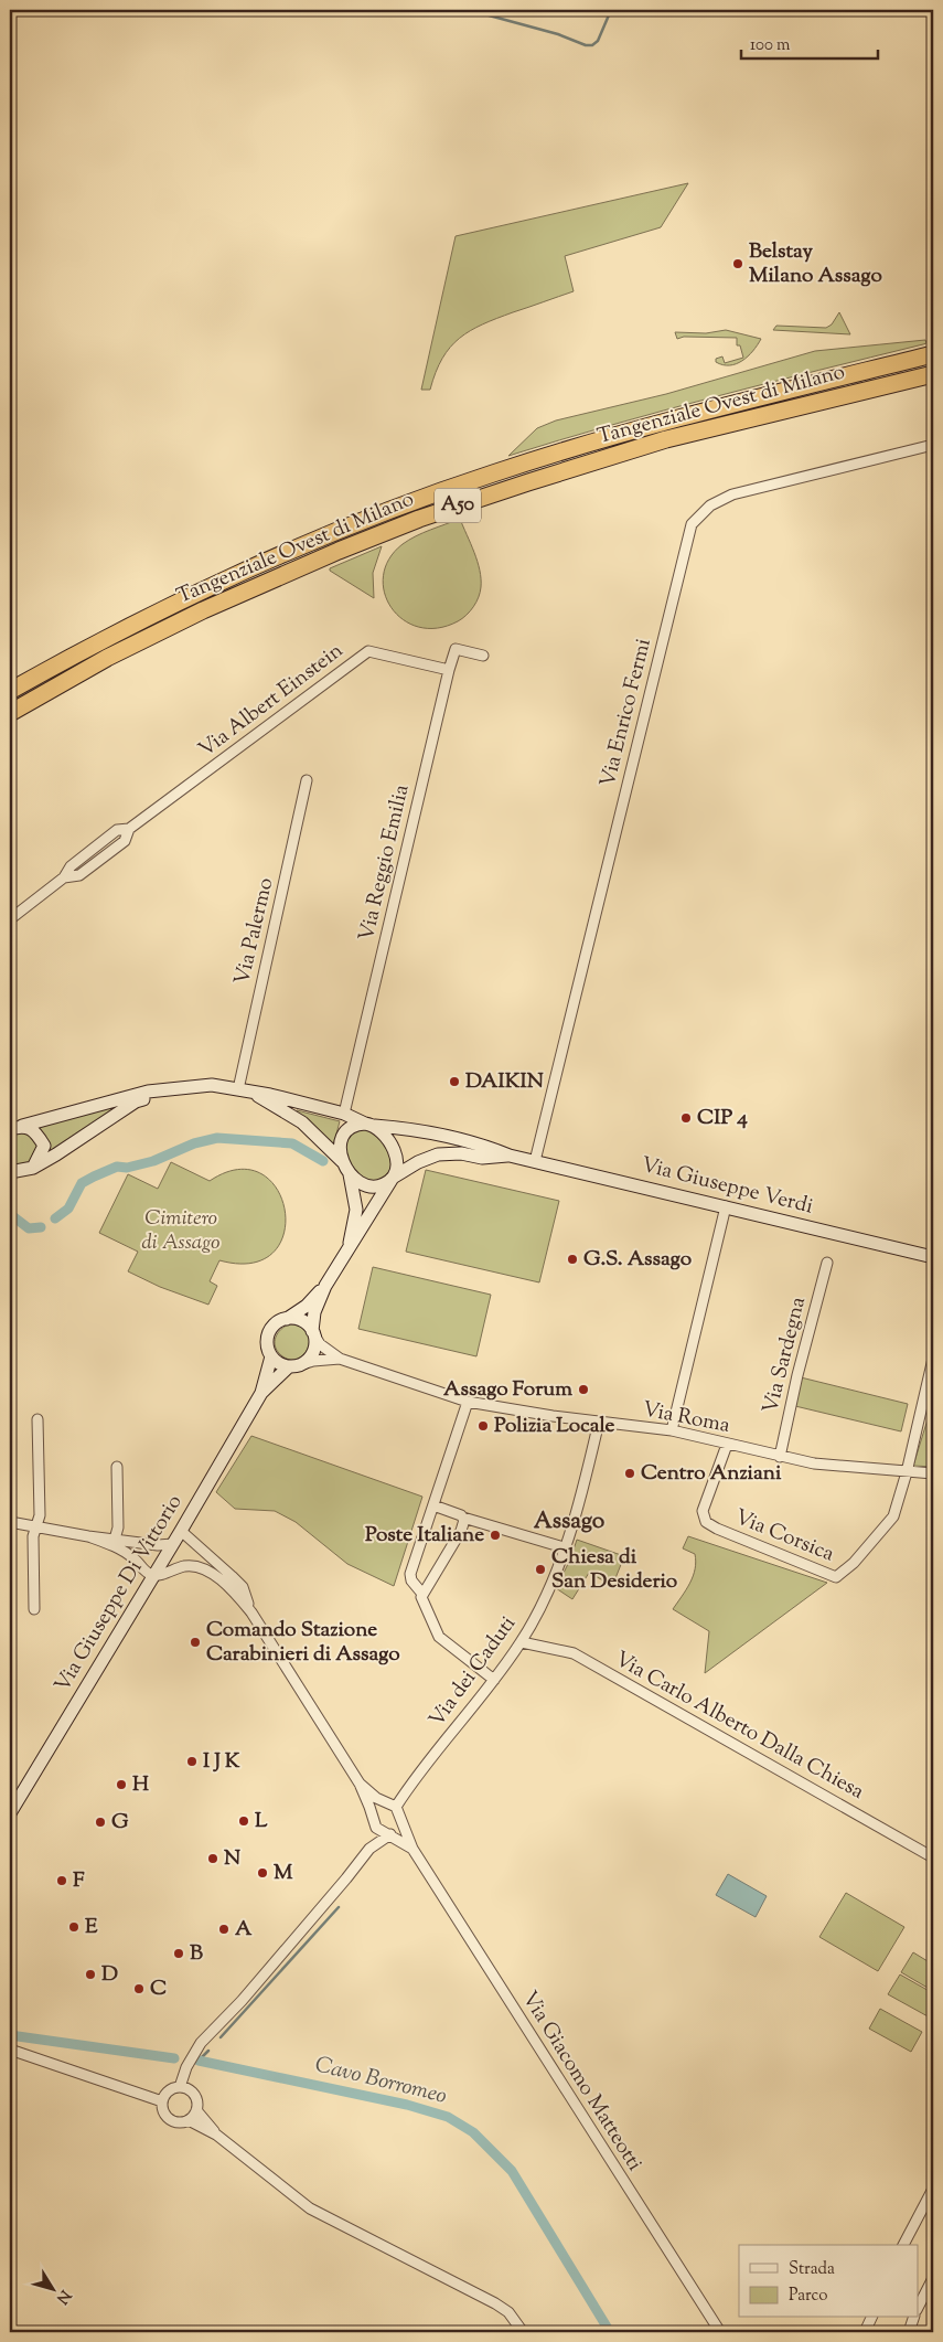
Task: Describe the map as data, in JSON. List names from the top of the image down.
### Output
{
  "streets": {
    "highway": ["Tangenziale Ovest di Milano", "A50"],
    "main road": ["Via Giuseppe Verdi", "Via Giuseppe Di Vittorio"],
    "street": [
      "Via Albert Einstein",
      "Via Enrico Fermi",
      "Via Reggio Emilia",
      "Via Palermo",
      "Via Sardegna",
      "Via Roma",
      "Via Corsica",
      "Via dei Caduti",
      "Via Carlo Alberto Dalla Chiesa",
      "Via Giacomo Matteotti"
    ]
  },
  "crossings": [
    ["Via Albert Einstein", "Via Reggio Emilia"],
    ["Via Enrico Fermi", "Via Giuseppe Verdi"],
    ["Via Sardegna", "Via Roma"],
    ["Via Roma", "Via Corsica"],
    ["Via Roma", "Via Giuseppe Di Vittorio"],
    ["Via Roma", "Via dei Caduti"],
    ["Via dei Caduti", "Via Carlo Alberto Dalla Chiesa"],
    ["Via dei Caduti", "Via Giacomo Matteotti"]
  ],
  "districts": ["Assago"],
  "water": ["Cavo Borromeo"],
  "parks": ["Cimitero di Assago"],
  "places": [
    "Belstay Milano Assago",
    "DAIKIN",
    "CIP 4",
    "G.S. Assago",
    "Assago Forum",
    "Polizia Locale",
    "Centro Anziani",
    "Poste Italiane",
    "Chiesa di San Desiderio",
    "Comando Stazione Carabinieri di Assago",
    "I J K",
    "H",
    "L",
    "G",
    "N",
    "M",
    "F",
    "E",
    "A",
    "B",
    "D",
    "C"
  ],
  "legend": ["Strada", "Parco"],
  "scale_bar": "100 m",
  "north": "bottom right"
}
